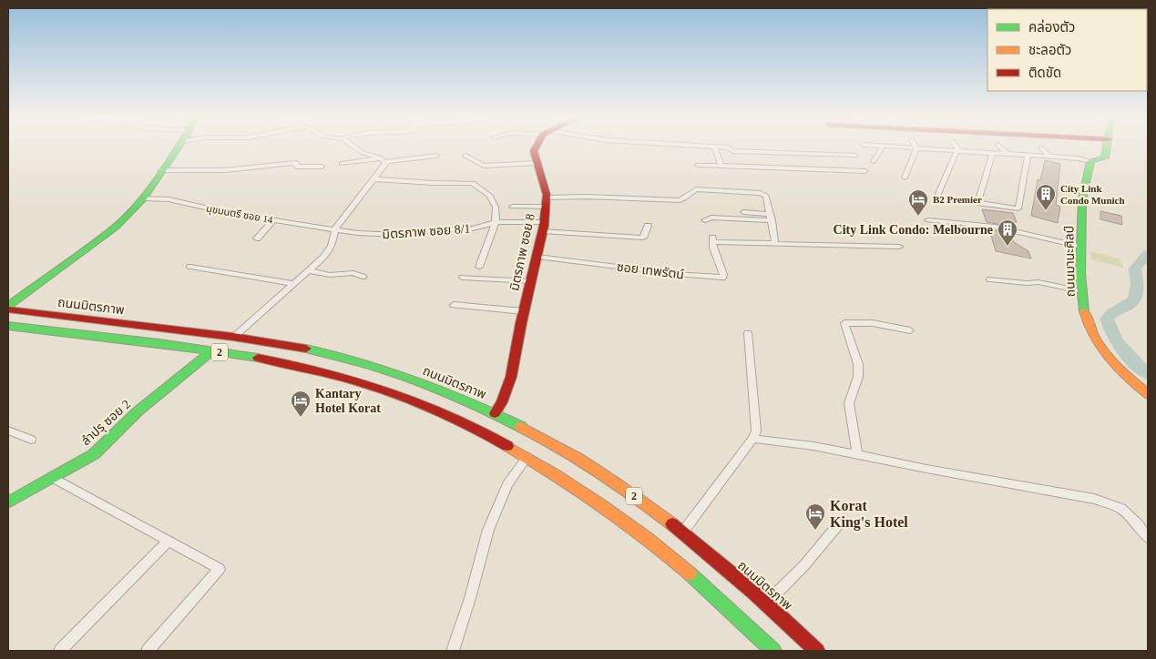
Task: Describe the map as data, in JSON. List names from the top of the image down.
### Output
{
  "streets": {
    "main road": [
      "มิตรภาพ ซอย 8",
      "ถนนมานะศิลป์",
      "ถนนมิตรภาพ",
      "2",
      "ลำปรุ ซอย 2"
    ],
    "street": ["มุขมนตรี ซอย 14", "มิตรภาพ ซอย 8/1", "ซอย เทพรัตน์"]
  },
  "crossings": [
    ["มุขมนตรี ซอย 14", "มิตรภาพ ซอย 8/1"],
    ["มิตรภาพ ซอย 8/1", "มิตรภาพ ซอย 8"],
    ["มิตรภาพ ซอย 8", "ซอย เทพรัตน์"],
    ["มิตรภาพ ซอย 8", "ถนนมิตรภาพ"],
    ["2", "ลำปรุ ซอย 2"]
  ],
  "places": {
    "building": ["City Link Condo Munich", "City Link Condo: Melbourne"],
    "hotel": ["B2 Premier", "Kantary Hotel Korat", "Korat King's Hotel"]
  },
  "legend": ["คล่องตัว", "ชะลอตัว", "ติดขัด"]
}
